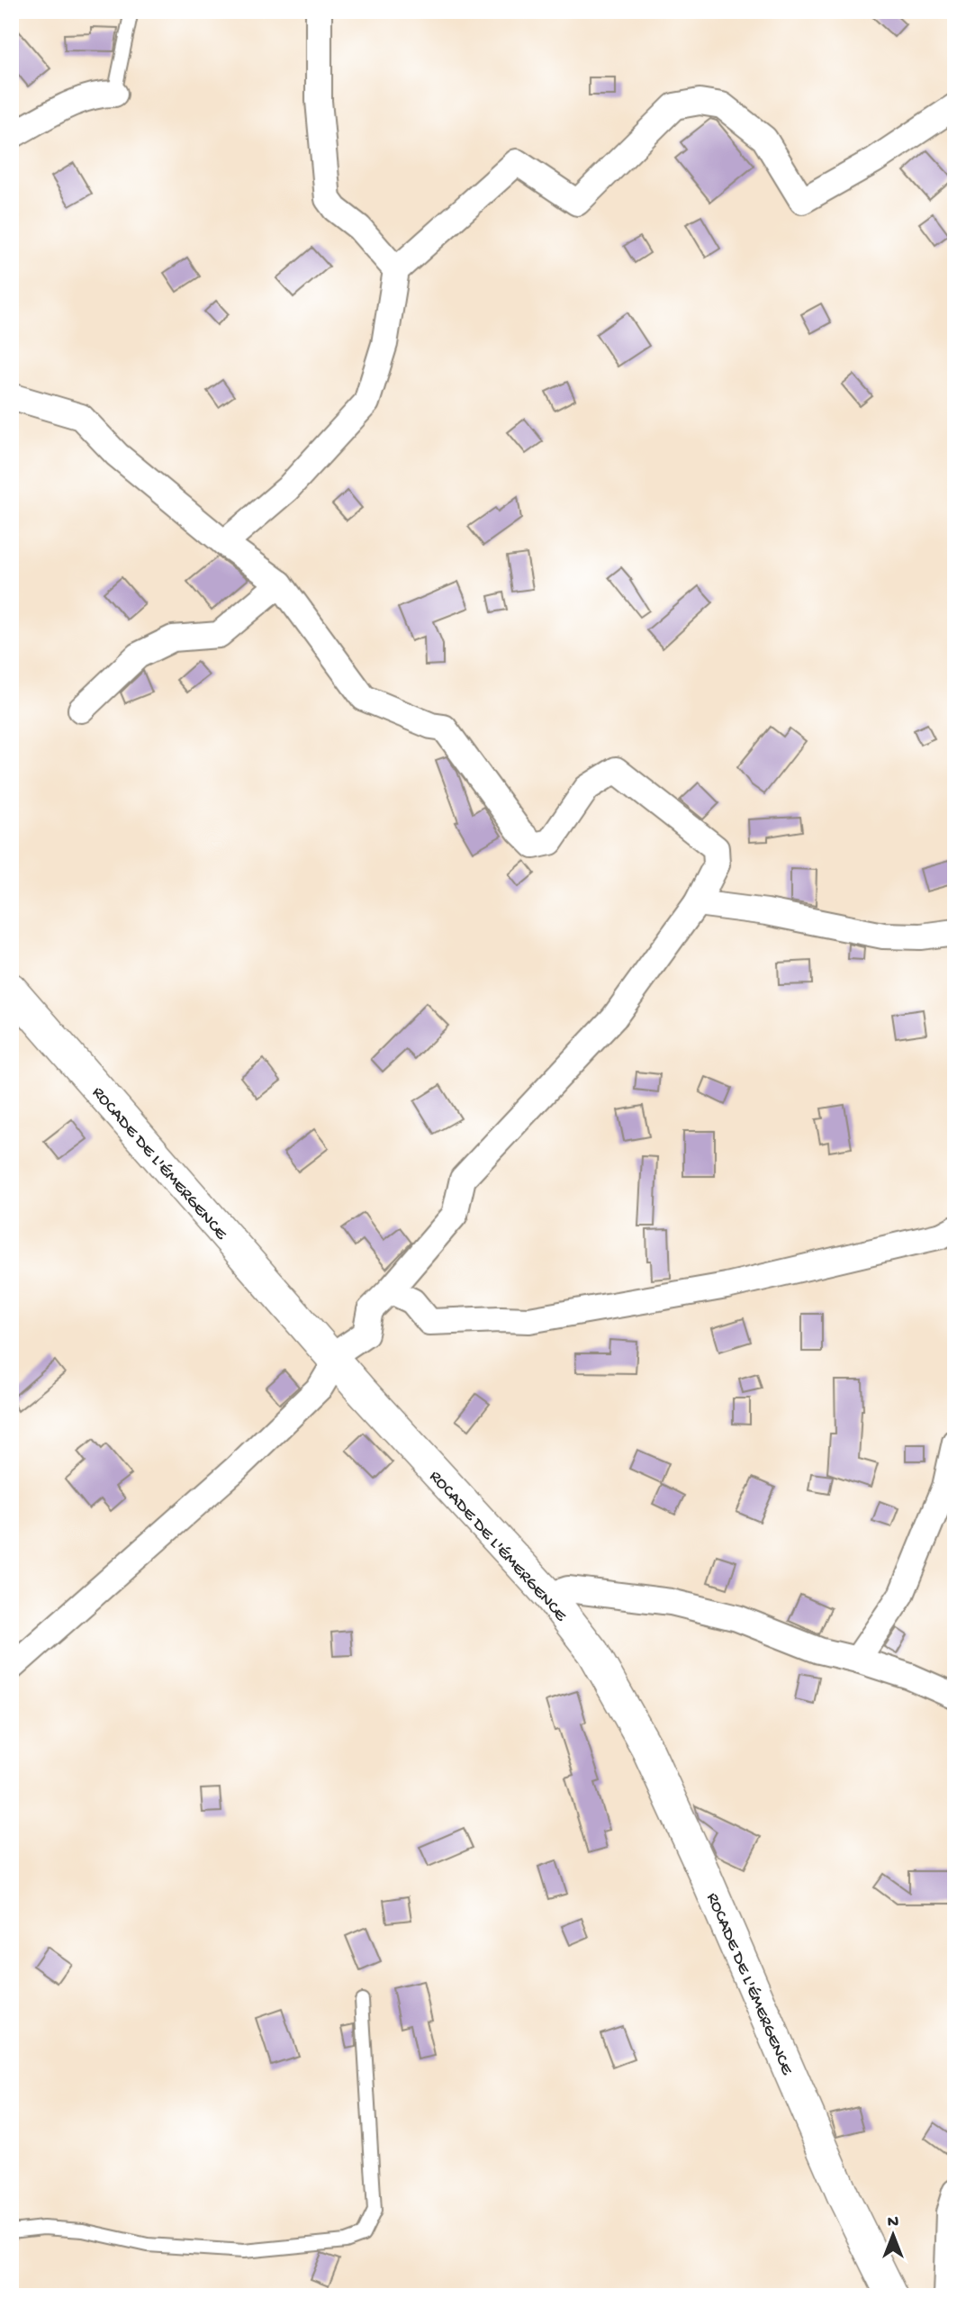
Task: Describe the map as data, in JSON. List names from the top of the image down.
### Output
{
  "streets": {
    "street": ["ROCADE DE L'ÉMERGENCE"]
  },
  "north": "top"
}
